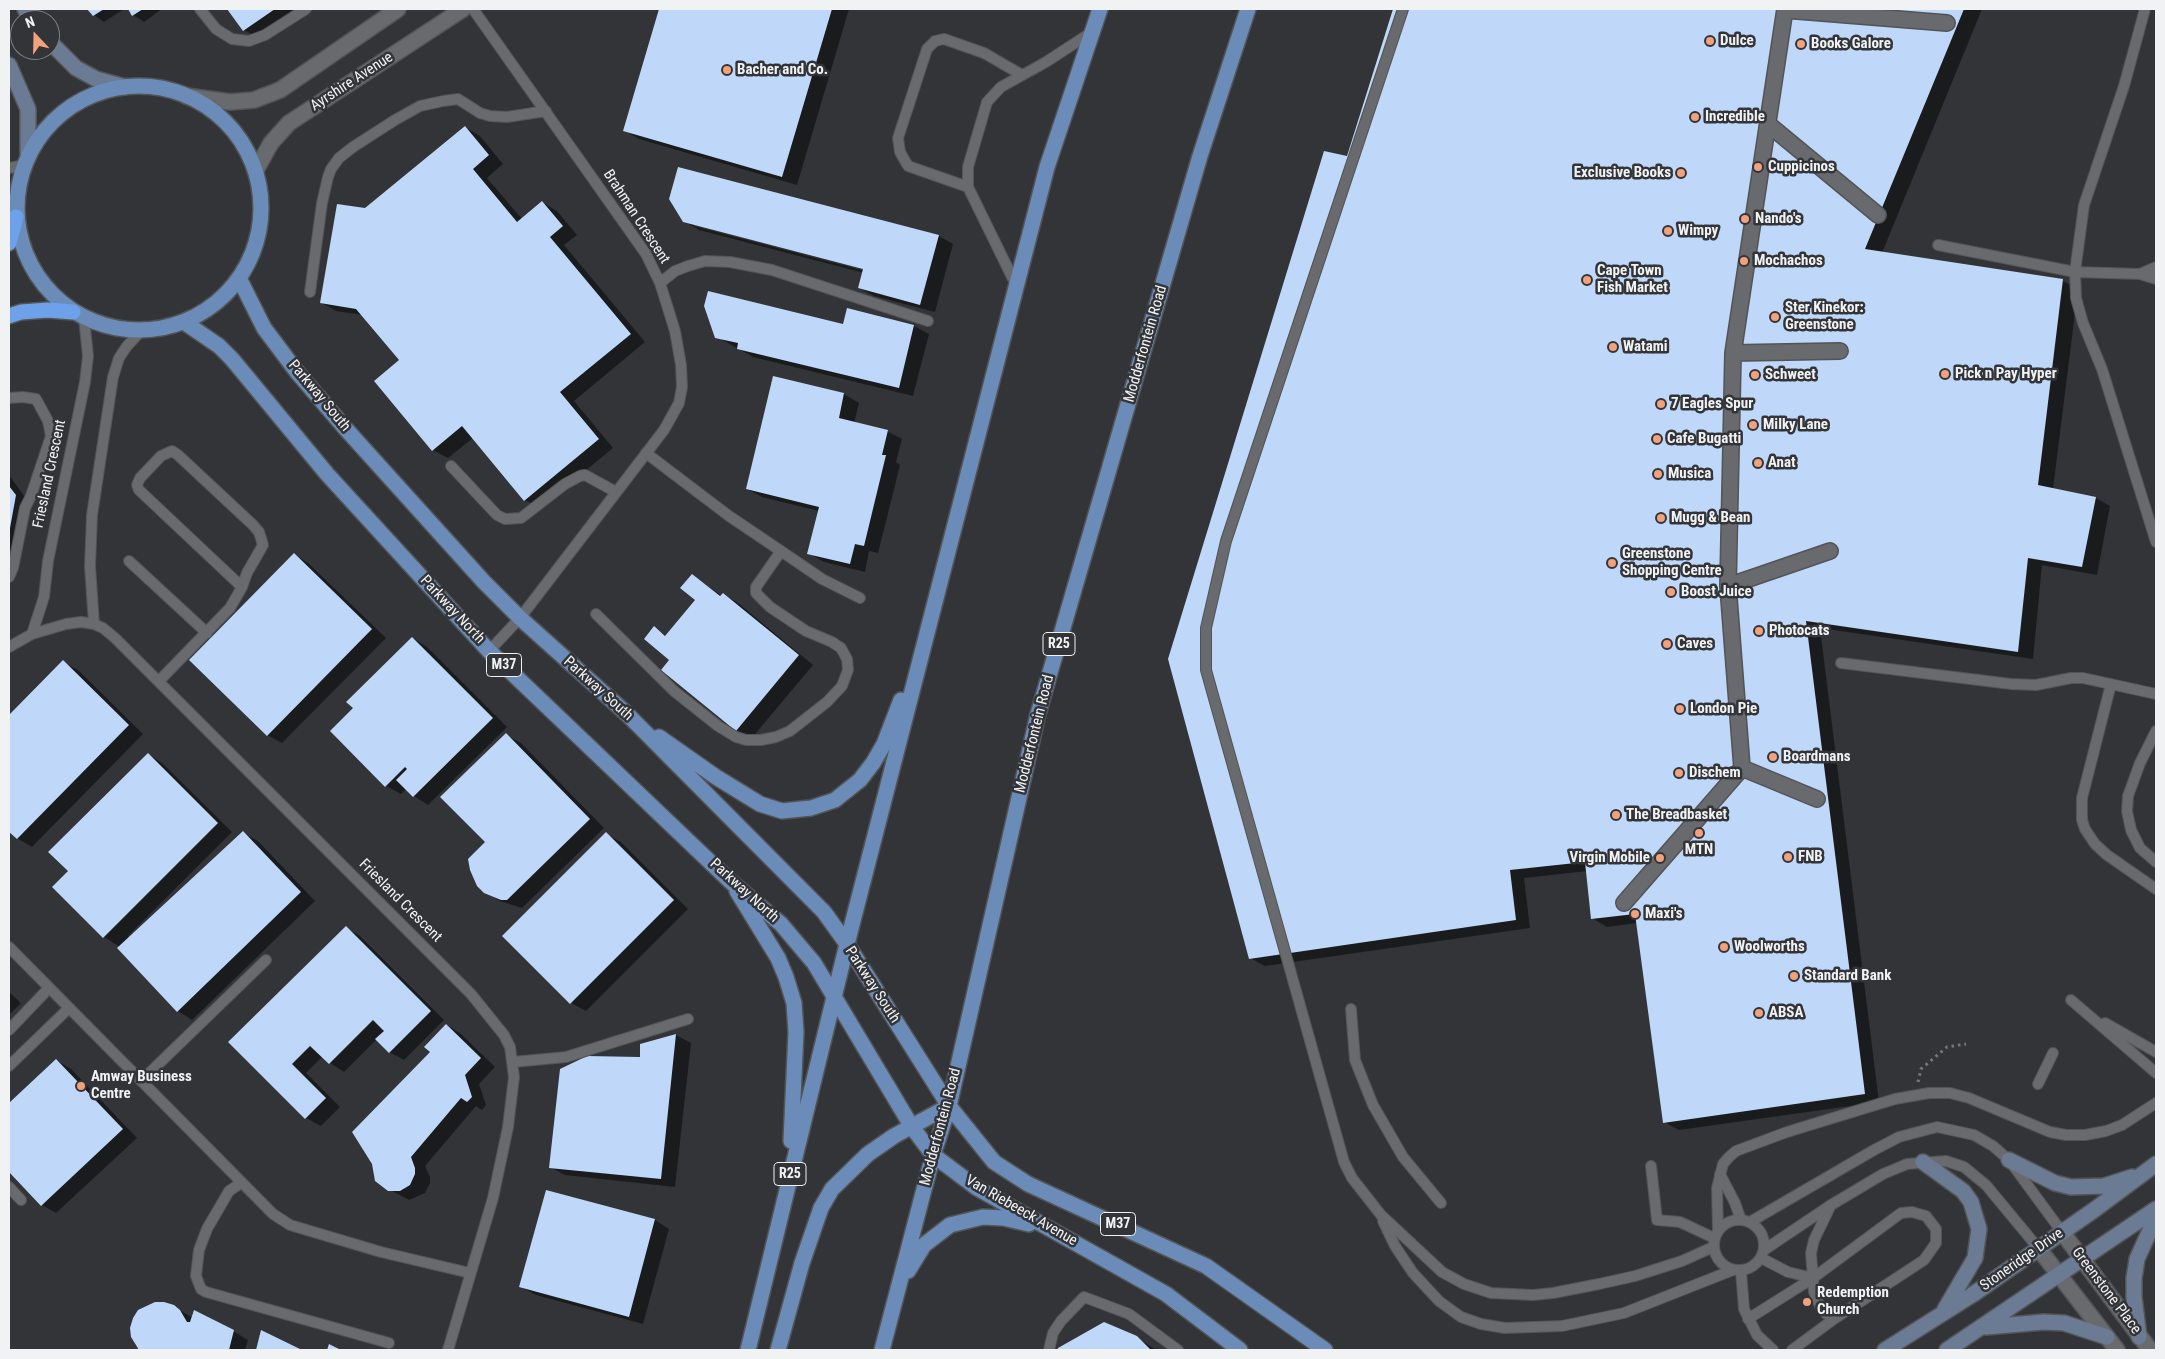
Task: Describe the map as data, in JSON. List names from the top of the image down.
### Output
{
  "streets": {
    "main road": [
      "Modderfontein Road",
      "Parkway South",
      "Parkway North",
      "R25",
      "M37",
      "Van Riebeeck Avenue"
    ],
    "street": ["Ayrshire Avenue", "Stoneridge Drive", "Greenstone Place"],
    "lane": ["Brahman Crescent", "Friesland Crescent"]
  },
  "crossings": [
    ["Brahman Crescent", "Parkway South"],
    ["Brahman Crescent", "Parkway North"],
    ["Modderfontein Road", "Parkway South"],
    ["Modderfontein Road", "Van Riebeeck Avenue"],
    ["Parkway South", "R25"],
    ["Parkway South", "Van Riebeeck Avenue"],
    ["Parkway North", "R25"],
    ["Parkway North", "Van Riebeeck Avenue"],
    ["R25", "Van Riebeeck Avenue"],
    ["Stoneridge Drive", "Greenstone Place"]
  ],
  "places": [
    "Dulce",
    "Books Galore",
    "Bacher and Co.",
    "Incredible",
    "Cuppicinos",
    "Exclusive Books",
    "Nando's",
    "Wimpy",
    "Mochachos",
    "Cape Town Fish Market",
    "Ster Kinekor: Greenstone",
    "Watami",
    "Pick n Pay Hyper",
    "Schweet",
    "7 Eagles Spur",
    "Milky Lane",
    "Cafe Bugatti",
    "Anat",
    "Musica",
    "Mugg & Bean",
    "Greenstone Shopping Centre",
    "Boost Juice",
    "Photocats",
    "Caves",
    "London Pie",
    "Boardmans",
    "Dischem",
    "The Breadbasket",
    "MTN",
    "FNB",
    "Virgin Mobile",
    "Maxi's",
    "Woolworths",
    "Standard Bank",
    "ABSA",
    "Amway Business Centre",
    "Redemption Church"
  ],
  "north": "top"
}
